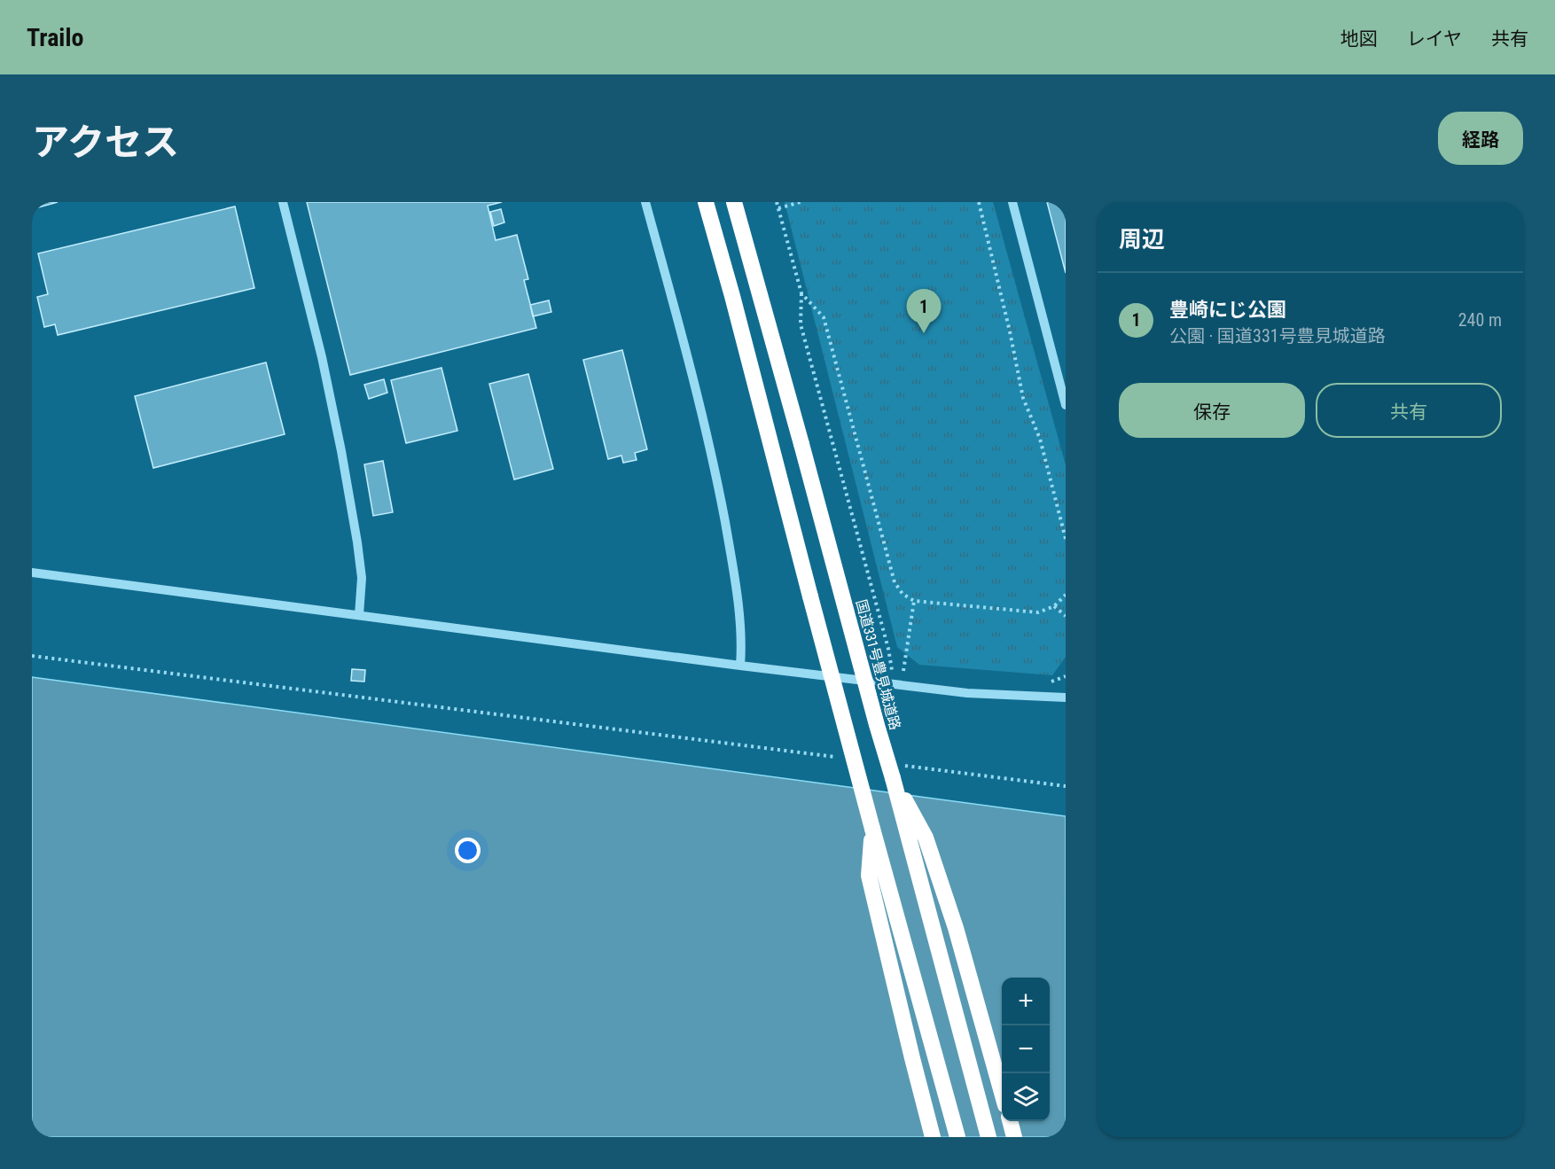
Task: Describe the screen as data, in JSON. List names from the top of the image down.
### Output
{
  "streets": {
    "highway": ["国道331号豊見城道路"]
  },
  "page": {
    "header": "Trailo",
    "nav": ["地図", "レイヤ", "共有"],
    "title": "アクセス",
    "buttons": [
      "経路",
      ["保存", "共有"]
    ],
    "heading": "周辺",
    "list": [
      {
        "mark": "1",
        "name": "豊崎にじ公園",
        "note": "公園 · 国道331号豊見城道路",
        "value": "240 m"
      }
    ],
    "pins": "1",
    "map_buttons": ["+", "−"]
  }
}
